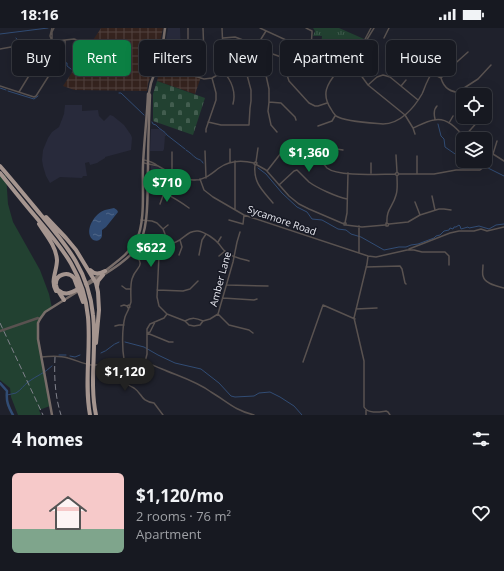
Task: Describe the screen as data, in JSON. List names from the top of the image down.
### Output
{
  "streets": {
    "street": ["Sycamore Road", "Amber Lane"]
  },
  "page": {
    "status": "18:16",
    "chip": [
      "Buy",
      "Rent",
      "Filters",
      "New",
      "Apartment",
      "House"
    ],
    "price": [
      "$1,360",
      "$710",
      "$622",
      "$1,120"
    ],
    "heading": "4 homes",
    "list": [
      {
        "name": "$1,120/mo",
        "note": "2 rooms · 76 m² · Apartment"
      }
    ]
  }
}
